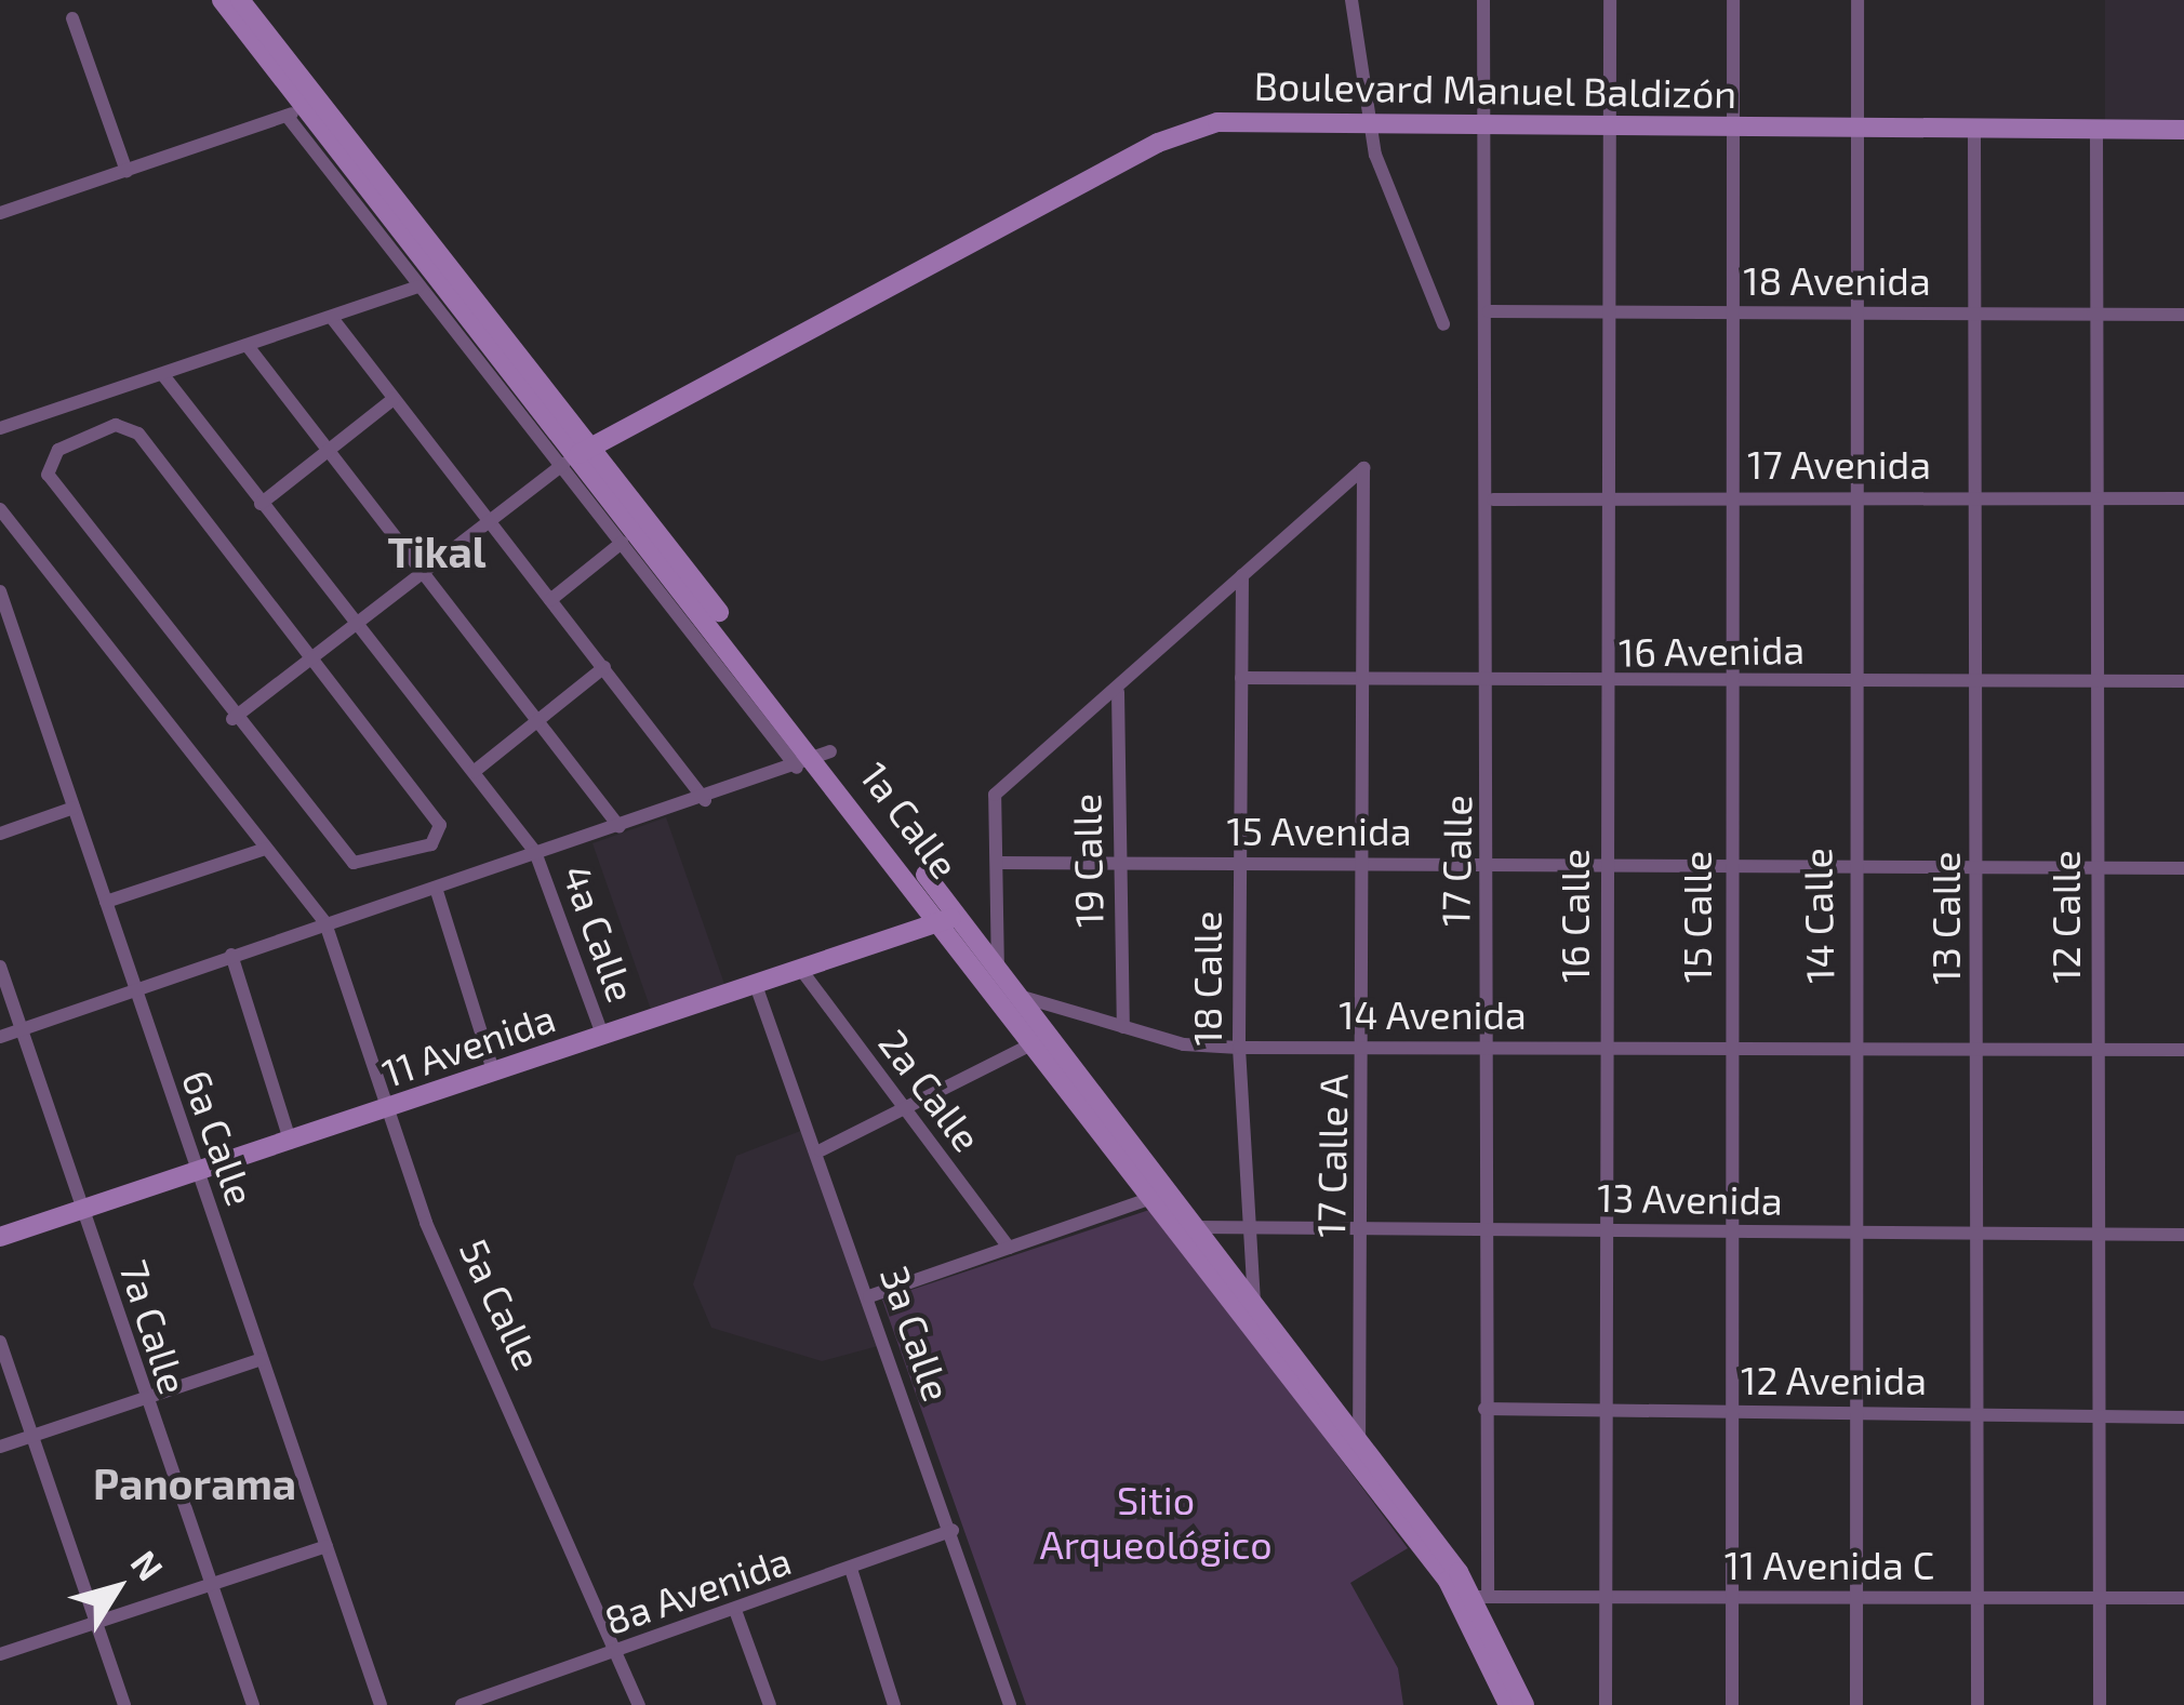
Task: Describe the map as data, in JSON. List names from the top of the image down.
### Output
{
  "streets": {
    "main road": ["Boulevard Manuel Baldizón", "1a Calle", "11 Avenida"],
    "street": [
      "18 Avenida",
      "17 Avenida",
      "16 Avenida",
      "15 Avenida",
      "19 Calle",
      "17 Calle",
      "16 Calle",
      "14 Calle",
      "15 Calle",
      "12 Calle",
      "13 Calle",
      "4a Calle",
      "18 Calle",
      "14 Avenida",
      "2a Calle",
      "6a Calle",
      "17 Calle A",
      "13 Avenida",
      "5a Calle",
      "7a Calle",
      "3a Calle",
      "12 Avenida",
      "11 Avenida C",
      "8a Avenida"
    ]
  },
  "crossings": [
    ["Boulevard Manuel Baldizón", "1a Calle"],
    ["Boulevard Manuel Baldizón", "17 Calle"],
    ["Boulevard Manuel Baldizón", "16 Calle"],
    ["Boulevard Manuel Baldizón", "14 Calle"],
    ["Boulevard Manuel Baldizón", "15 Calle"],
    ["Boulevard Manuel Baldizón", "12 Calle"],
    ["Boulevard Manuel Baldizón", "13 Calle"],
    ["18 Avenida", "17 Calle"],
    ["18 Avenida", "16 Calle"],
    ["18 Avenida", "14 Calle"],
    ["18 Avenida", "15 Calle"],
    ["18 Avenida", "12 Calle"],
    ["18 Avenida", "13 Calle"],
    ["17 Avenida", "17 Calle"],
    ["17 Avenida", "16 Calle"],
    ["17 Avenida", "14 Calle"],
    ["17 Avenida", "15 Calle"],
    ["17 Avenida", "12 Calle"],
    ["17 Avenida", "13 Calle"],
    ["16 Avenida", "17 Calle"],
    ["16 Avenida", "16 Calle"],
    ["16 Avenida", "14 Calle"],
    ["16 Avenida", "15 Calle"],
    ["16 Avenida", "12 Calle"],
    ["16 Avenida", "13 Calle"],
    ["16 Avenida", "18 Calle"],
    ["16 Avenida", "17 Calle A"],
    ["1a Calle", "17 Calle"],
    ["1a Calle", "18 Calle"],
    ["1a Calle", "14 Avenida"],
    ["1a Calle", "11 Avenida"],
    ["1a Calle", "17 Calle A"],
    ["1a Calle", "13 Avenida"],
    ["1a Calle", "11 Avenida C"],
    ["15 Avenida", "19 Calle"],
    ["15 Avenida", "17 Calle"],
    ["15 Avenida", "16 Calle"],
    ["15 Avenida", "14 Calle"],
    ["15 Avenida", "15 Calle"],
    ["15 Avenida", "12 Calle"],
    ["15 Avenida", "13 Calle"],
    ["15 Avenida", "18 Calle"],
    ["15 Avenida", "17 Calle A"],
    ["19 Calle", "14 Avenida"],
    ["17 Calle", "14 Avenida"],
    ["17 Calle", "13 Avenida"],
    ["17 Calle", "12 Avenida"],
    ["17 Calle", "11 Avenida C"],
    ["16 Calle", "14 Avenida"],
    ["16 Calle", "13 Avenida"],
    ["16 Calle", "12 Avenida"],
    ["16 Calle", "11 Avenida C"],
    ["14 Calle", "14 Avenida"],
    ["14 Calle", "13 Avenida"],
    ["14 Calle", "12 Avenida"],
    ["14 Calle", "11 Avenida C"],
    ["15 Calle", "14 Avenida"],
    ["15 Calle", "13 Avenida"],
    ["15 Calle", "12 Avenida"],
    ["15 Calle", "11 Avenida C"],
    ["12 Calle", "14 Avenida"],
    ["12 Calle", "13 Avenida"],
    ["12 Calle", "12 Avenida"],
    ["12 Calle", "11 Avenida C"],
    ["13 Calle", "14 Avenida"],
    ["13 Calle", "13 Avenida"],
    ["13 Calle", "12 Avenida"],
    ["13 Calle", "11 Avenida C"],
    ["4a Calle", "11 Avenida"],
    ["18 Calle", "14 Avenida"],
    ["18 Calle", "17 Calle A"],
    ["18 Calle", "13 Avenida"],
    ["14 Avenida", "17 Calle A"],
    ["11 Avenida", "2a Calle"],
    ["11 Avenida", "6a Calle"],
    ["11 Avenida", "5a Calle"],
    ["11 Avenida", "7a Calle"],
    ["11 Avenida", "3a Calle"],
    ["17 Calle A", "13 Avenida"],
    ["5a Calle", "8a Avenida"],
    ["3a Calle", "8a Avenida"]
  ],
  "districts": ["Tikal", "Panorama"],
  "parks": ["Sitio Arqueológico"],
  "north": "top right"
}
